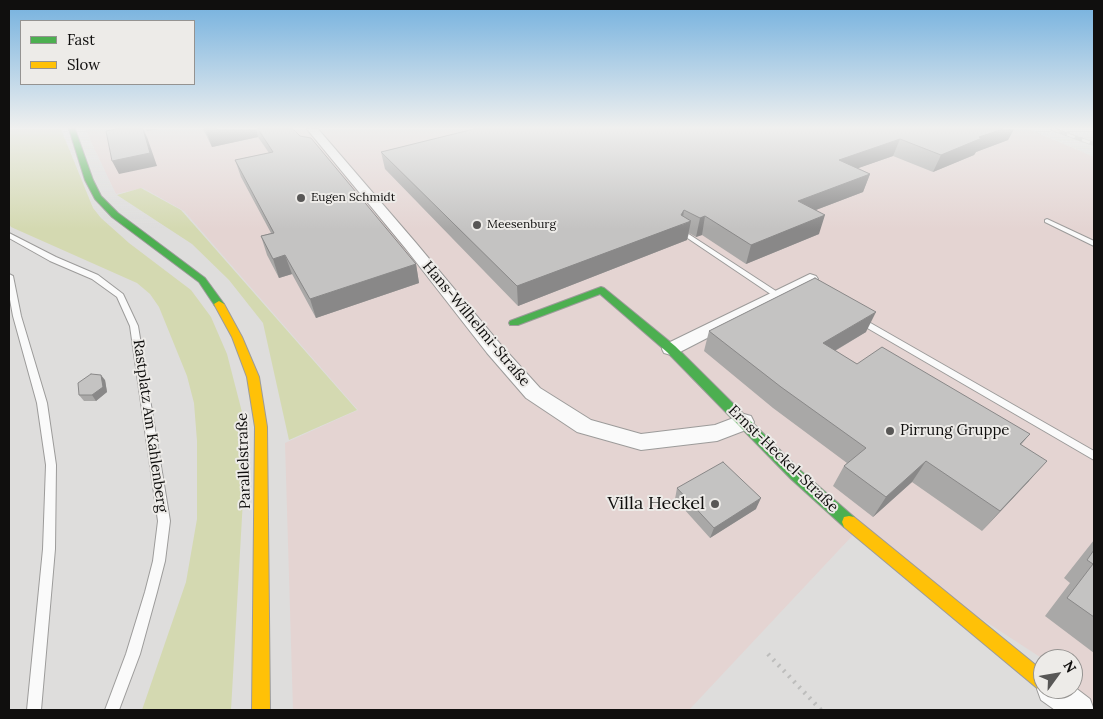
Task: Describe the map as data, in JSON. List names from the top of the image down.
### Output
{
  "streets": {
    "street": ["Hans-Wilhelmi-Straße", "Ernst-Heckel-Straße", "Parallelstraße"],
    "lane": ["Rastplatz Am Kahlenberg"]
  },
  "crossings": [
    ["Hans-Wilhelmi-Straße", "Ernst-Heckel-Straße"]
  ],
  "places": [
    "Eugen Schmidt",
    "Meesenburg",
    "Pirrung Gruppe",
    "Villa Heckel"
  ],
  "legend": ["Fast", "Slow"],
  "north": "top right"
}
